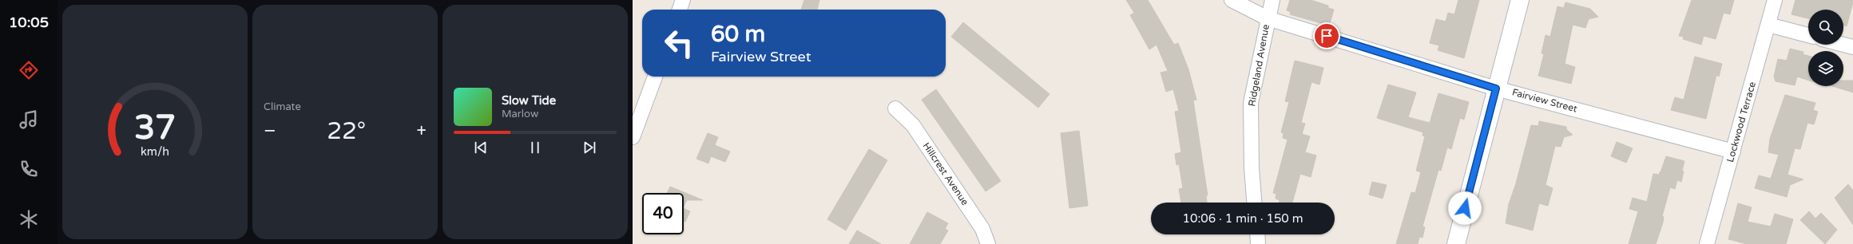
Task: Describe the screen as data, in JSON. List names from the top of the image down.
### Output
{
  "streets": {
    "street": [
      "Ridgeland Avenue",
      "Fairview Street",
      "Lockwood Terrace",
      "Hillcrest Avenue"
    ]
  },
  "crossings": [
    ["Ridgeland Avenue", "Fairview Street"],
    ["Fairview Street", "Lockwood Terrace"]
  ],
  "page": {
    "tabs": "10:05",
    "tile": "Climate",
    "turn": ["60 m", "Fairview Street"],
    "song": ["Slow Tide", "Marlow"],
    "heat": ["−", "22°", "+"],
    "limit": "40",
    "trip": "10:06 · 1 min · 150 m",
    "gauge": ["37", "km/h"]
  }
}
